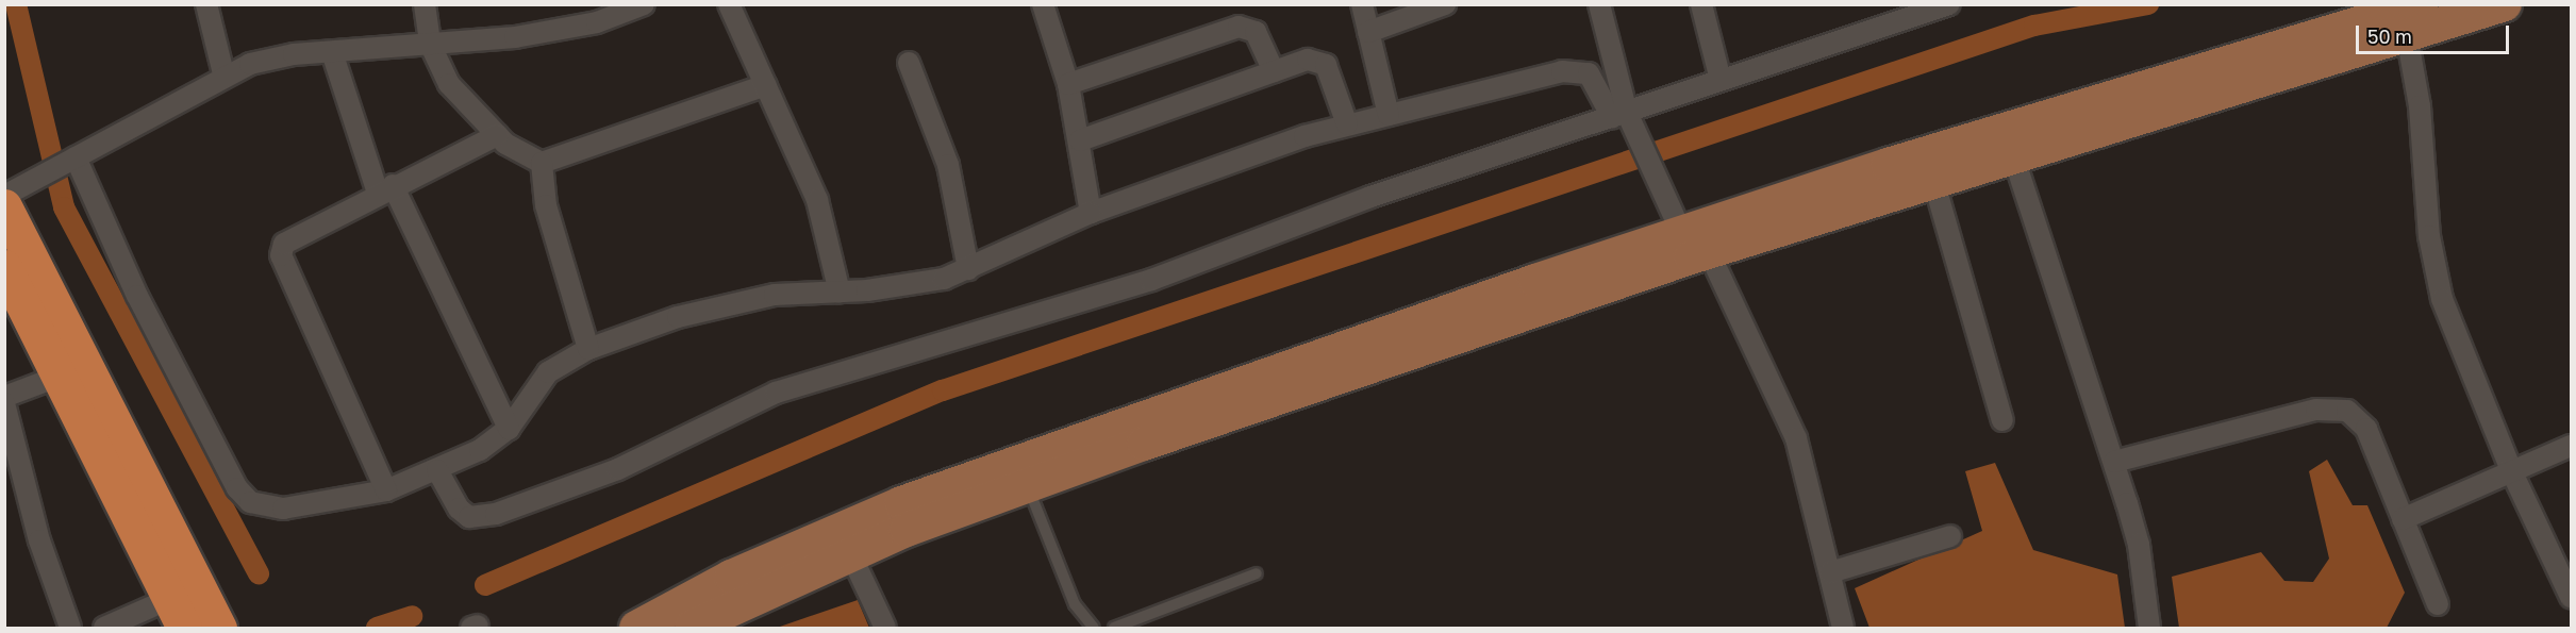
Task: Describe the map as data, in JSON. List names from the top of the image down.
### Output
{
  "scale_bar": "50 m"
}
